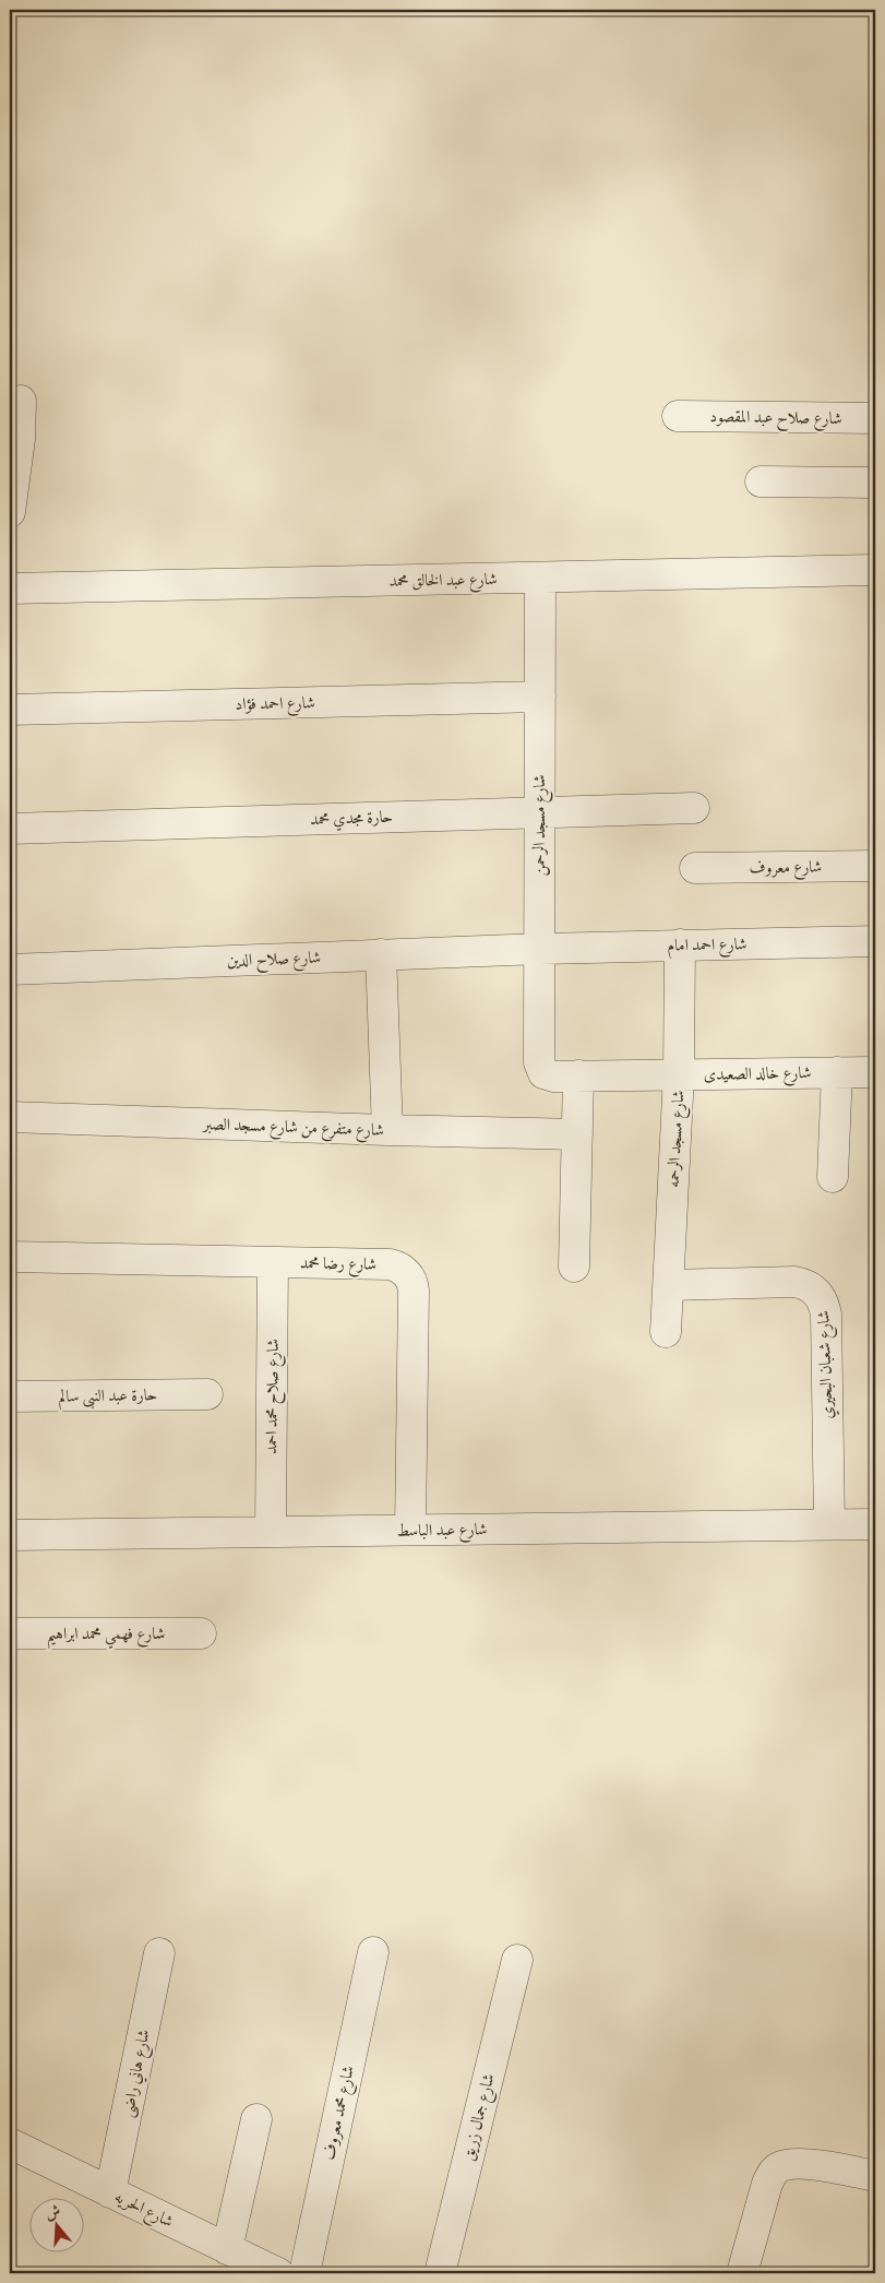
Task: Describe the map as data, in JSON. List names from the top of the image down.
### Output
{
  "streets": {
    "street": [
      "شارع صلاح عبد المقصود",
      "شارع عبد الخالق محمد",
      "شارع احمد فؤاد",
      "حارة مجدي محمد",
      "شارع مسجد الرحمن",
      "شارع معروف",
      "شارع احمد امام",
      "شارع صلاح الدين",
      "شارع خالد الصعيدى",
      "شارع متفرع من شارع مسجد الصبر",
      "شارع مسجد الرحمه",
      "شارع رضا محمد",
      "شارع شعبان البحيري",
      "حارة عبد النبى سالم",
      "شارع صلاح محمد احمد",
      "شارع عبد الباسط",
      "شارع فهمي محمد ابراهيم",
      "شارع هاني راضى",
      "شارع محمد معروف",
      "شارع جمال زريق",
      "شارع الحريه"
    ]
  },
  "crossings": [
    ["شارع عبد الخالق محمد", "شارع مسجد الرحمن"],
    ["شارع احمد فؤاد", "شارع مسجد الرحمن"],
    ["حارة مجدي محمد", "شارع مسجد الرحمن"],
    ["شارع مسجد الرحمن", "شارع احمد امام"],
    ["شارع مسجد الرحمن", "شارع صلاح الدين"],
    ["شارع مسجد الرحمن", "شارع خالد الصعيدى"],
    ["شارع احمد امام", "شارع صلاح الدين"],
    ["شارع احمد امام", "شارع مسجد الرحمه"],
    ["شارع خالد الصعيدى", "شارع مسجد الرحمه"],
    ["شارع مسجد الرحمه", "شارع شعبان البحيري"],
    ["شارع رضا محمد", "شارع صلاح محمد احمد"],
    ["شارع رضا محمد", "شارع عبد الباسط"],
    ["شارع شعبان البحيري", "شارع عبد الباسط"],
    ["شارع صلاح محمد احمد", "شارع عبد الباسط"],
    ["شارع هاني راضى", "شارع الحريه"]
  ],
  "north": "top"
}
